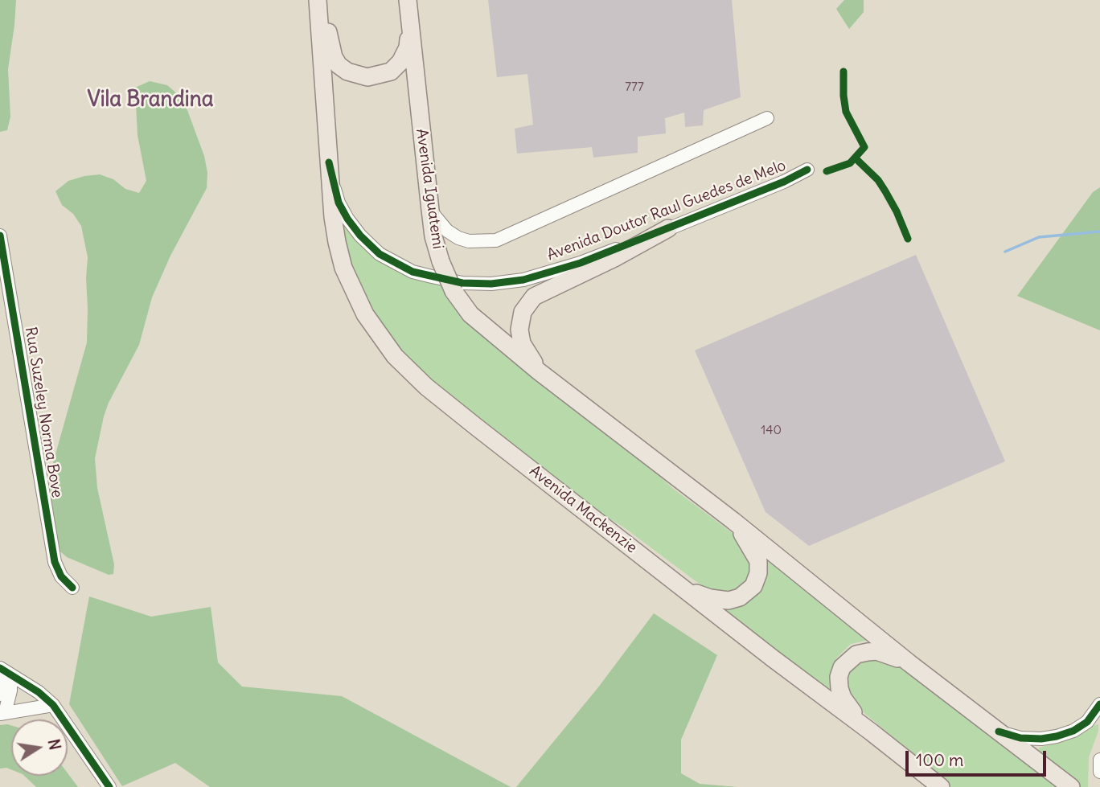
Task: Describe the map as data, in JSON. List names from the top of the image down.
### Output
{
  "streets": {
    "main road": ["Avenida Iguatemi", "Avenida Mackenzie"],
    "street": ["Avenida Doutor Raul Guedes de Melo", "Rua Suzeley Norma Bove"]
  },
  "crossings": [
    ["Avenida Doutor Raul Guedes de Melo", "Avenida Mackenzie"]
  ],
  "districts": ["Vila Brandina"],
  "house_numbers": ["777", "140"],
  "scale_bar": "100 m",
  "north": "right"
}
